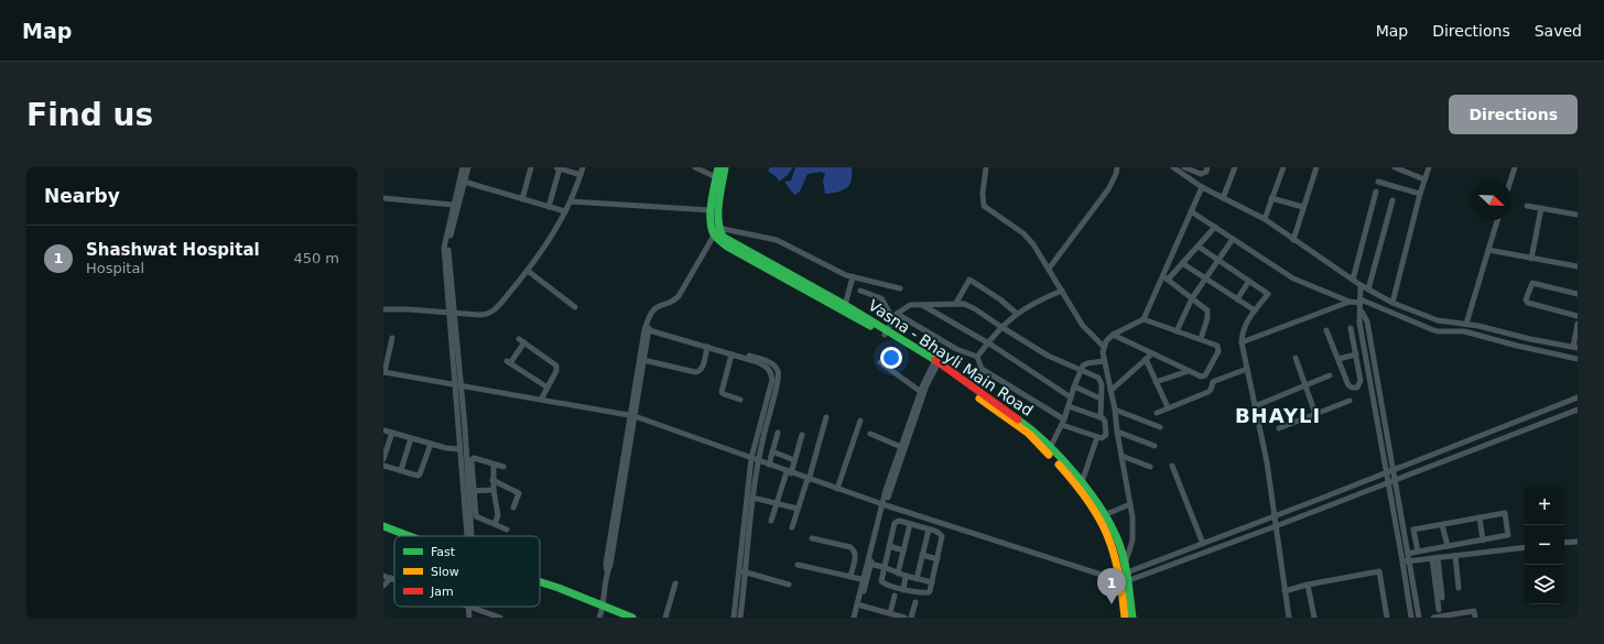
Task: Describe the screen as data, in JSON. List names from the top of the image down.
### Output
{
  "streets": {
    "main road": ["Vasna - Bhayli Main Road"]
  },
  "districts": ["BHAYLI"],
  "legend": ["Fast", "Slow", "Jam"],
  "north": "bottom right",
  "page": {
    "header": "Map",
    "nav": ["Map", "Directions", "Saved"],
    "buttons": "Directions",
    "title": "Find us",
    "heading": "Nearby",
    "list": [
      {
        "mark": "1",
        "name": "Shashwat Hospital",
        "note": "Hospital",
        "value": "450 m"
      }
    ],
    "map_buttons": ["+", "−"],
    "pins": "1"
  }
}
